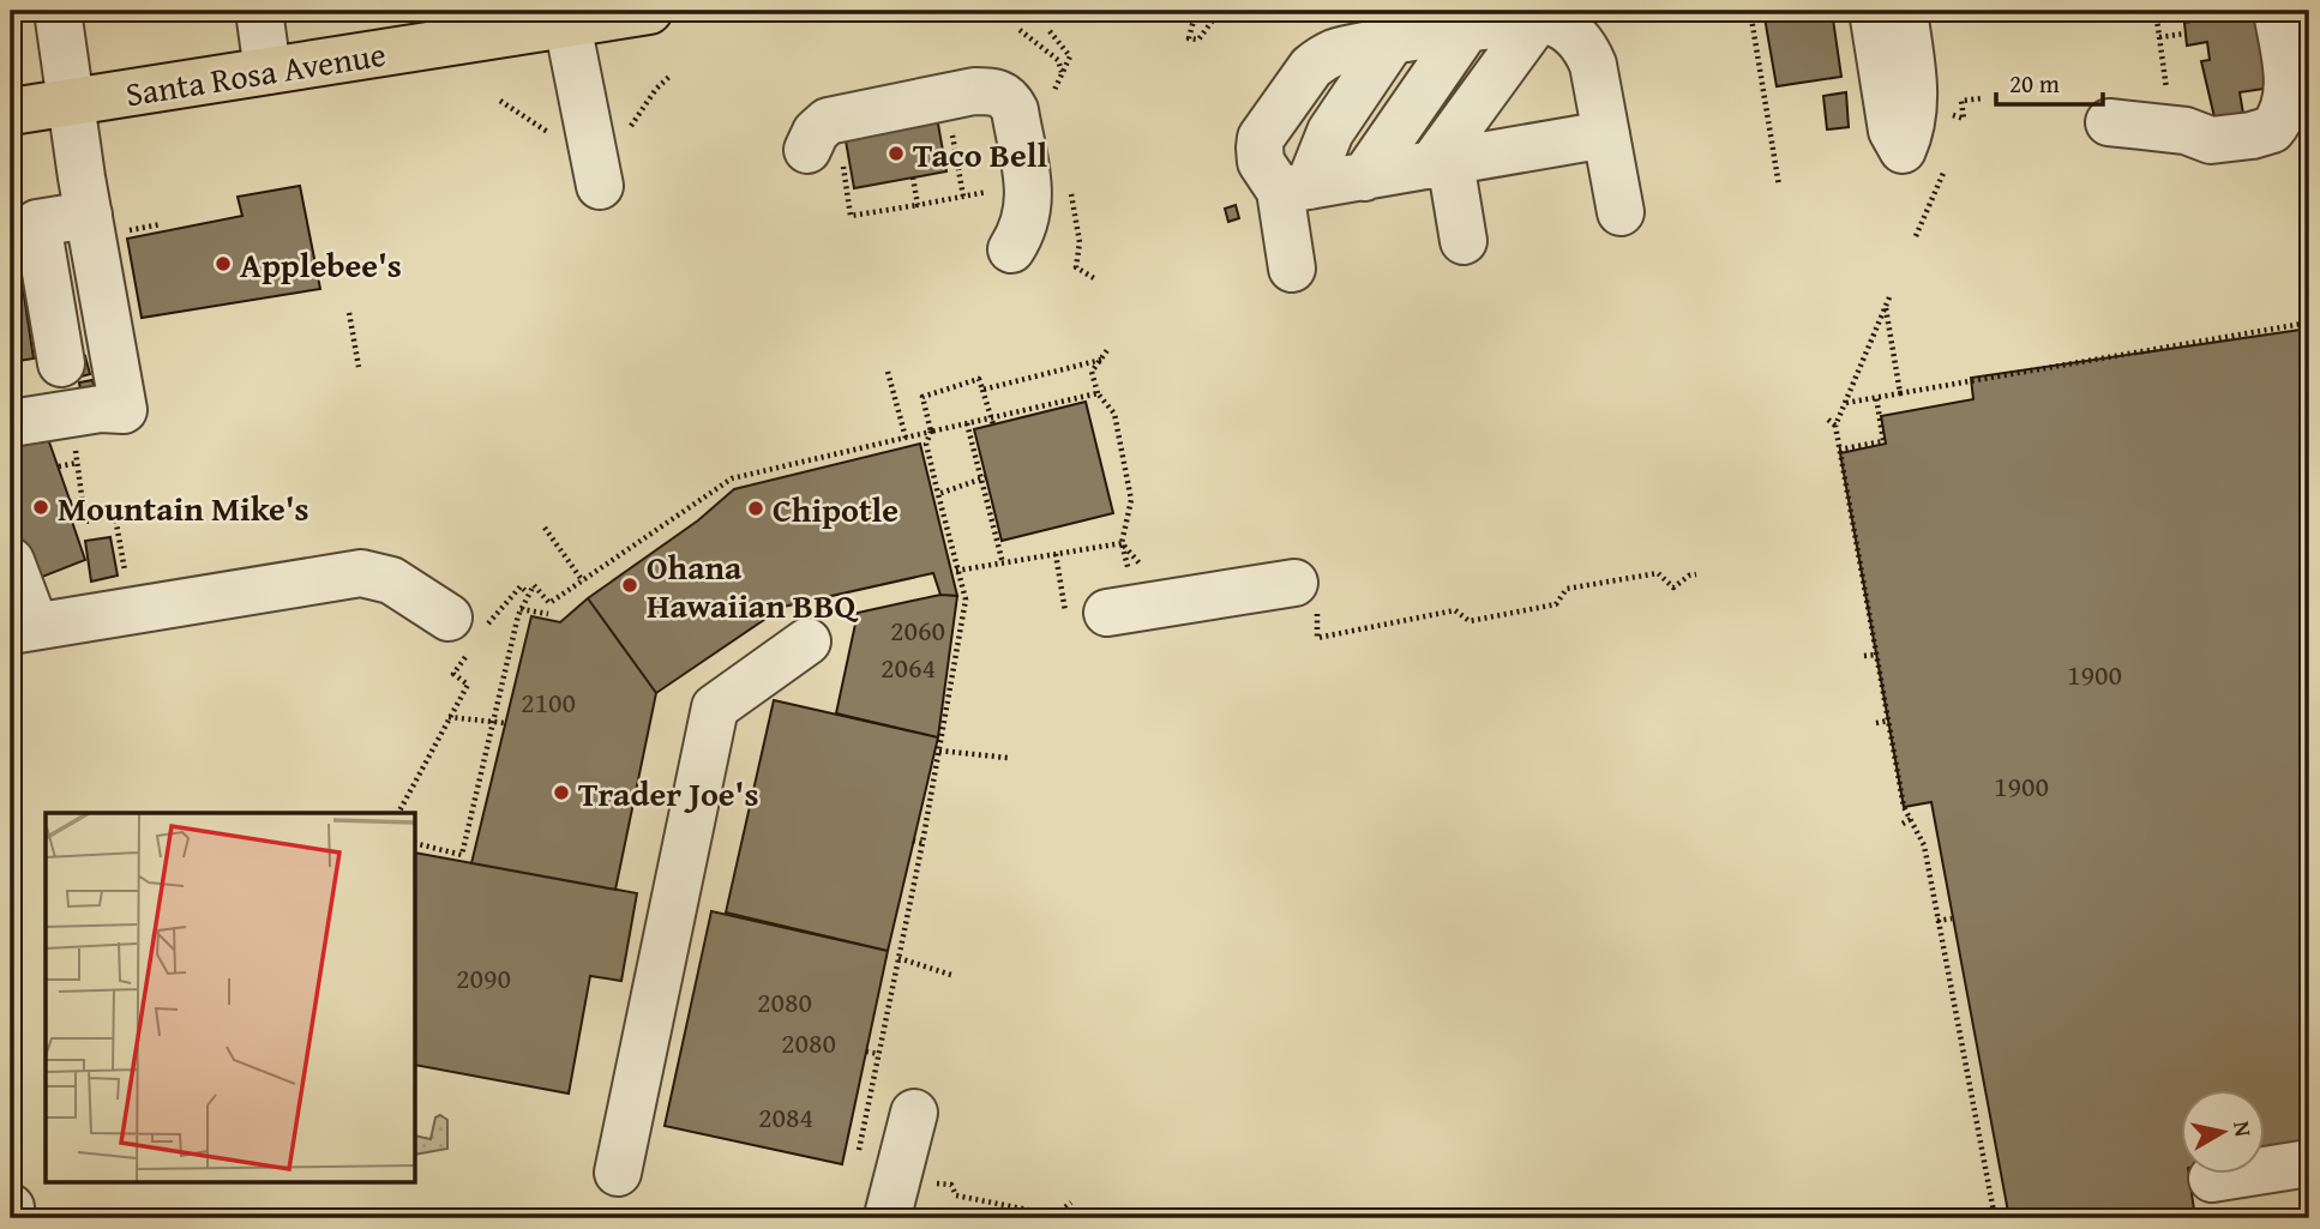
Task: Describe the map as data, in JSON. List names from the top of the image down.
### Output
{
  "streets": {
    "main road": ["Santa Rosa Avenue"]
  },
  "places": [
    "Taco Bell",
    "Applebee's",
    "Mountain Mike's",
    "Chipotle",
    "Ohana Hawaiian BBQ",
    "Trader Joe's"
  ],
  "house_numbers": [
    "2060",
    "2064",
    "1900",
    "2100",
    "1900",
    "2090",
    "2080",
    "2080",
    "2084"
  ],
  "scale_bar": "20 m",
  "north": "right"
}
